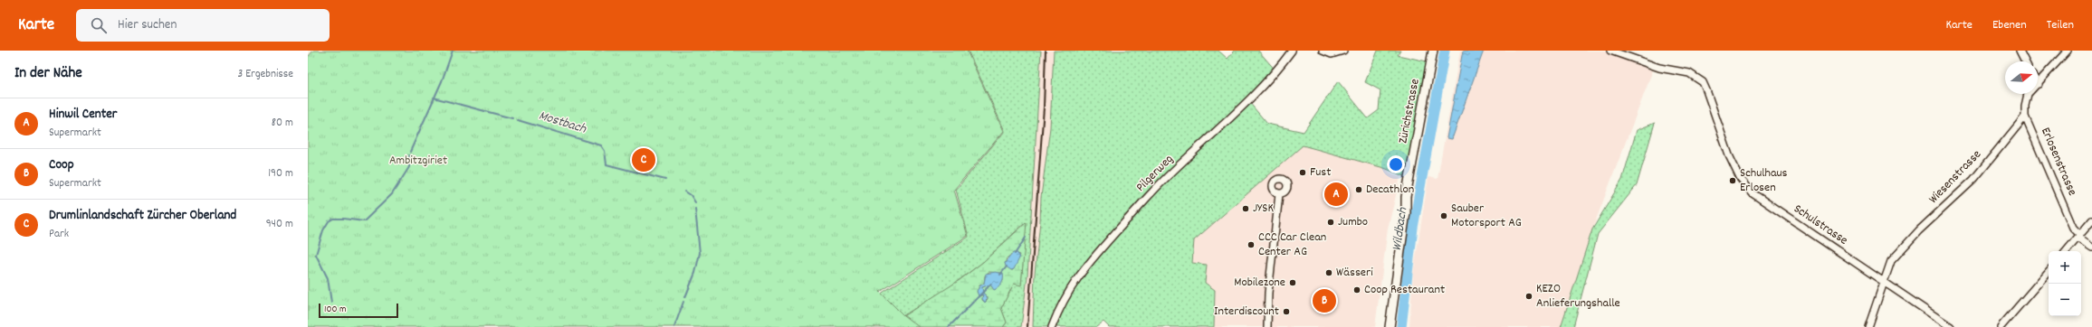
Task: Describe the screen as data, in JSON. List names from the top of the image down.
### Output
{
  "streets": {
    "main road": ["Zürichstrasse"],
    "street": [
      "Erlosenstrasse",
      "Pilgerweg",
      "Wiesenstrasse",
      "Schulstrasse"
    ]
  },
  "crossings": [
    ["Erlosenstrasse", "Wiesenstrasse"],
    ["Wiesenstrasse", "Schulstrasse"]
  ],
  "water": ["Mostbach", "Wildbach"],
  "parks": ["Ambitzgiriet"],
  "places": [
    "Fust",
    "Schulhaus Erlosen",
    "Decathlon",
    "JYSK",
    "Sauber Motorsport AG",
    "Jumbo",
    "CCC Car Clean Center AG",
    "Wässeri",
    "Mobilezone",
    "Coop Restaurant",
    "KEZO Anlieferungshalle",
    "Interdiscount"
  ],
  "scale_bar": "100 m",
  "north": "right",
  "page": {
    "header": "Karte",
    "search": "Hier suchen",
    "nav": ["Karte", "Ebenen", "Teilen"],
    "heading": ["In der Nähe", "3 Ergebnisse"],
    "list": [
      {
        "mark": "A",
        "name": "Hinwil Center",
        "note": "Supermarkt",
        "value": "80 m"
      },
      {
        "mark": "B",
        "name": "Coop",
        "note": "Supermarkt",
        "value": "190 m"
      },
      {
        "mark": "C",
        "name": "Drumlinlandschaft Zürcher Oberland",
        "note": "Park",
        "value": "940 m"
      }
    ],
    "pins": ["C", "A", "B"],
    "map_buttons": ["+", "−"],
    "scale": "100 m"
  }
}
